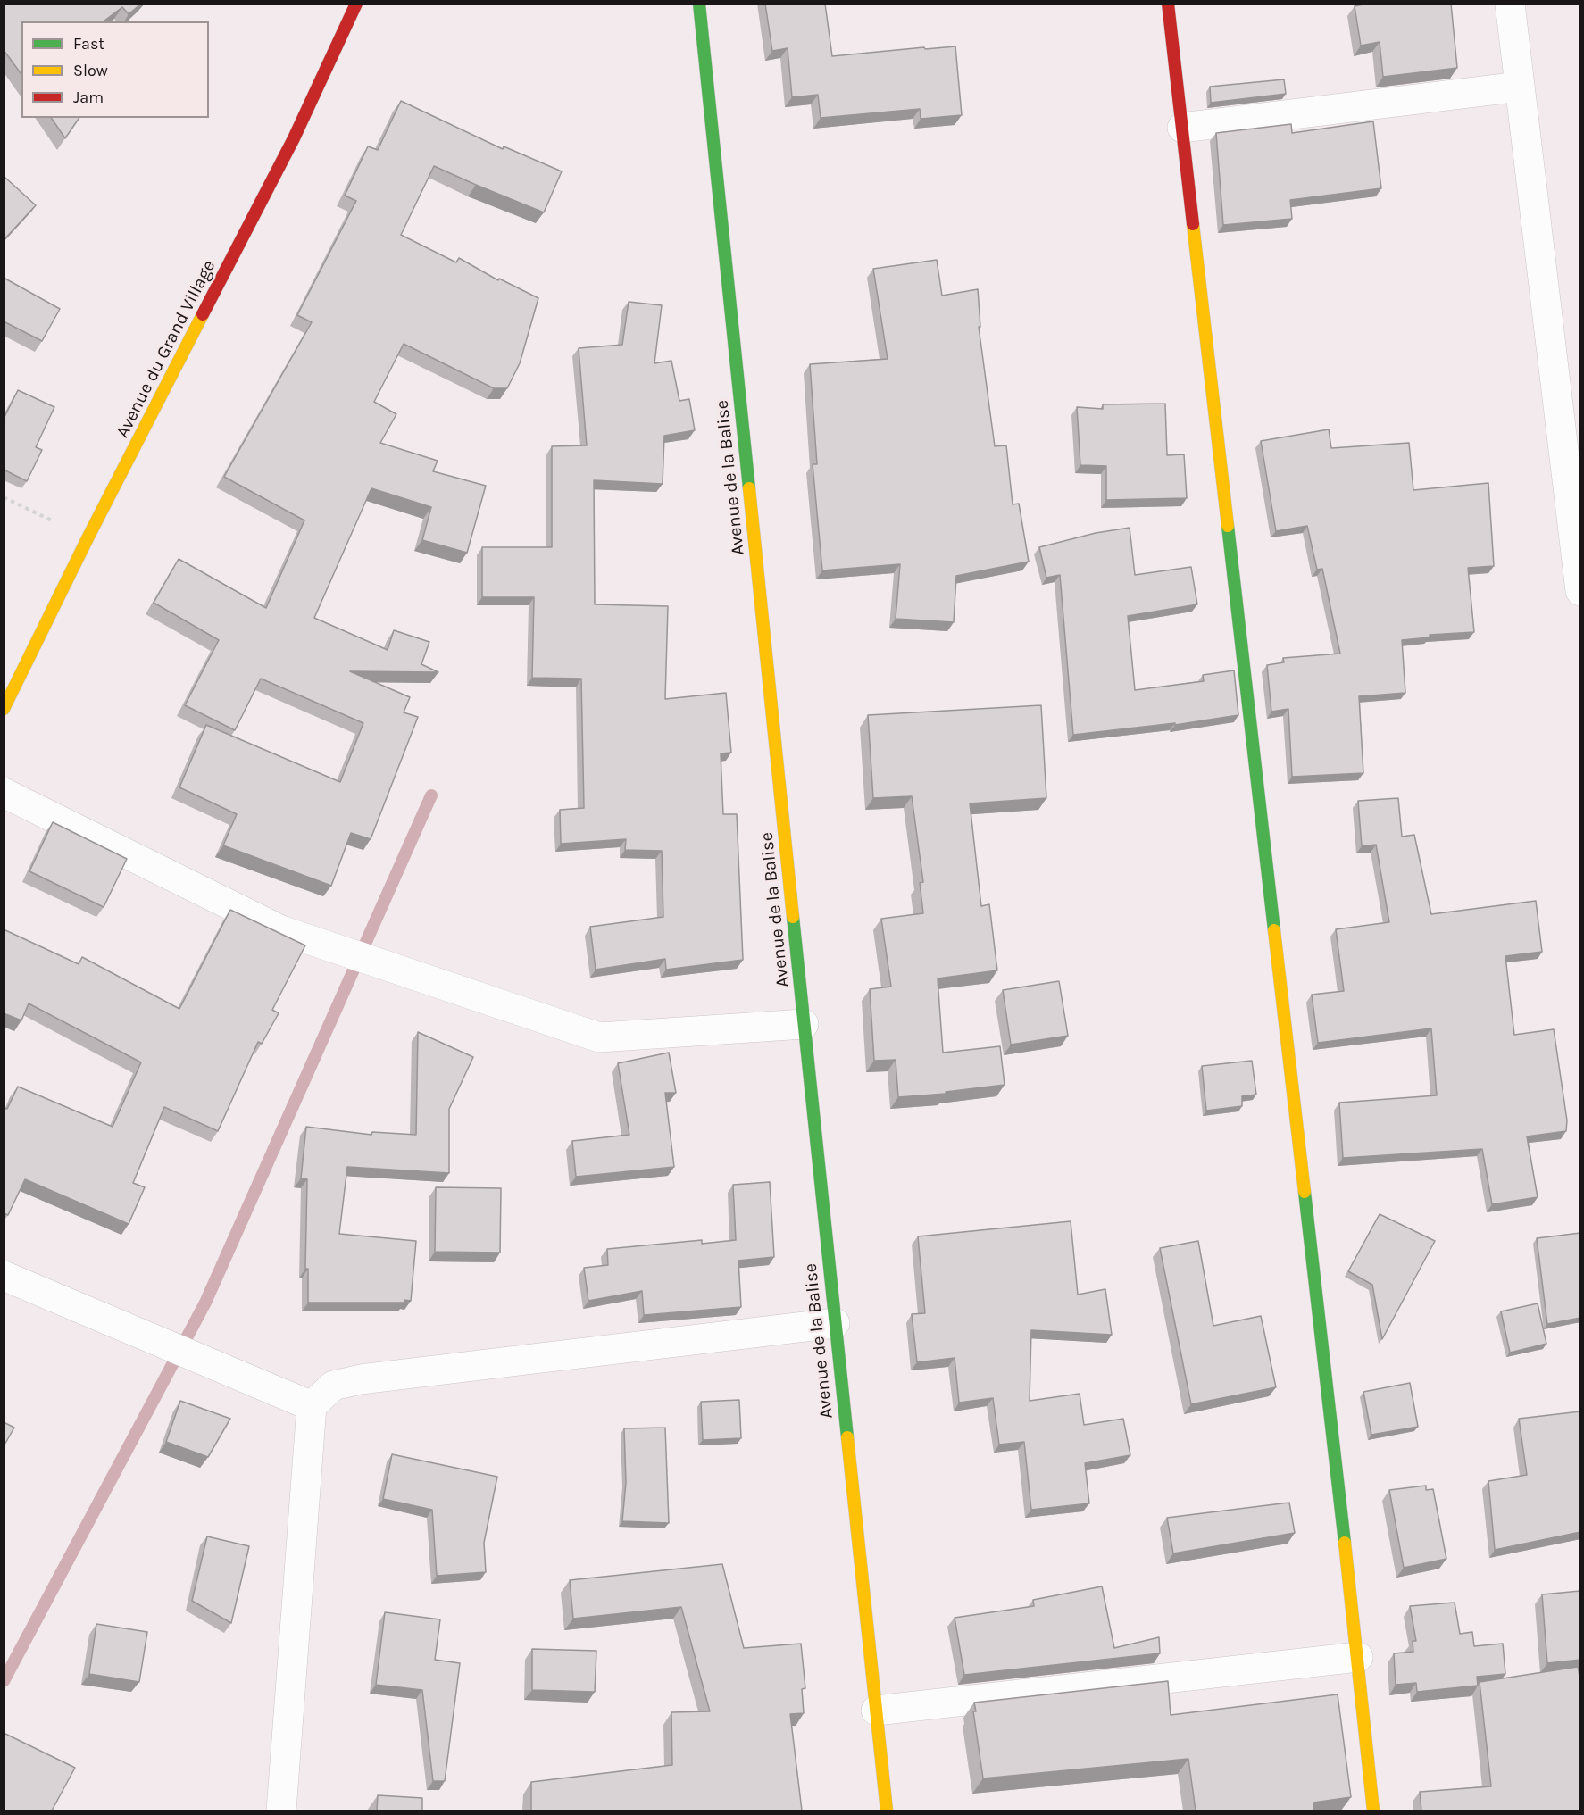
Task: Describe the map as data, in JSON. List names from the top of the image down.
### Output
{
  "streets": {
    "street": ["Avenue du Grand Village", "Avenue de la Balise"]
  },
  "legend": ["Fast", "Slow", "Jam"]
}
